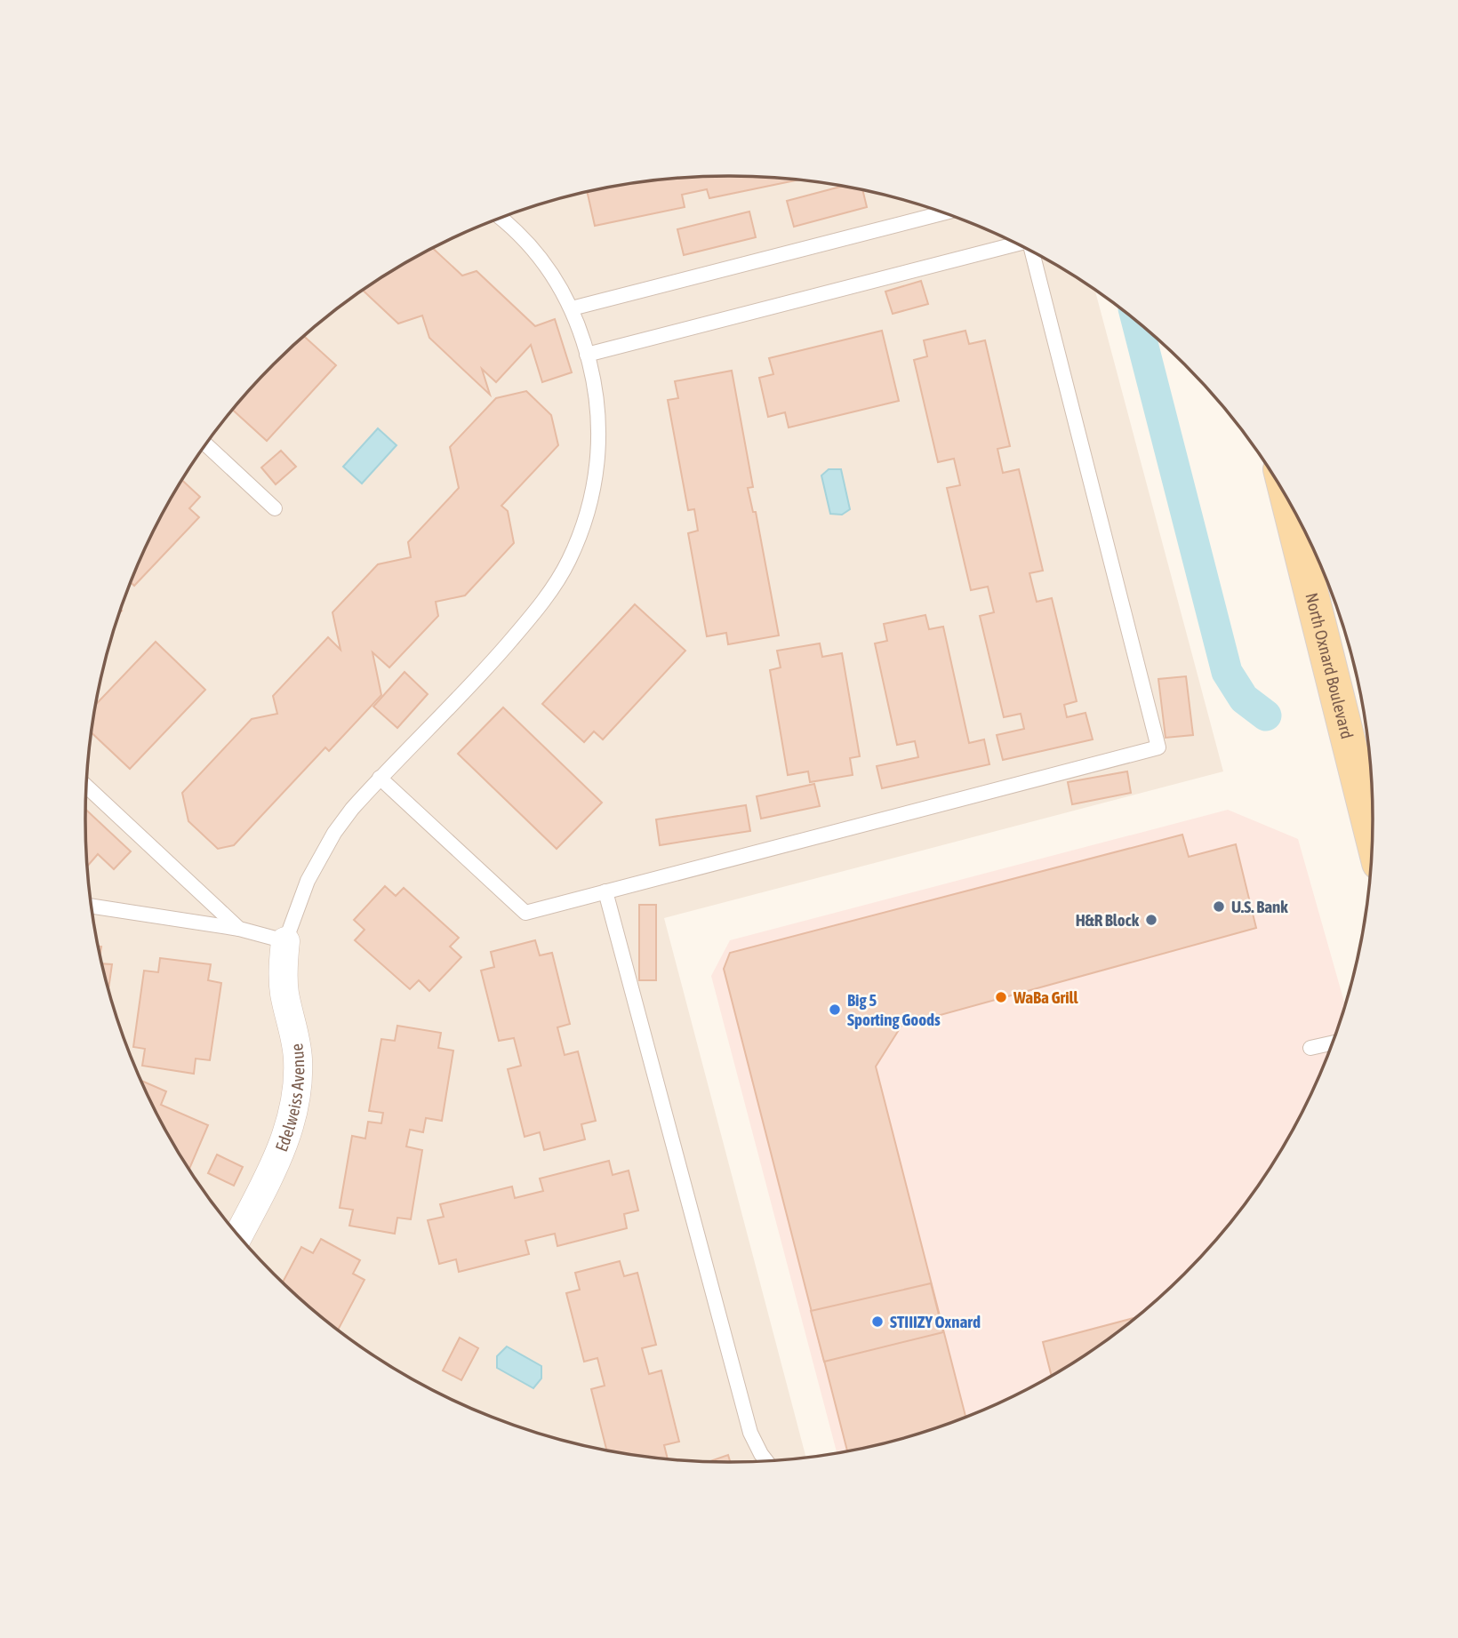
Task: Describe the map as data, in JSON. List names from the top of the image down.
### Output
{
  "streets": {
    "main road": ["North Oxnard Boulevard"],
    "street": ["Edelweiss Avenue"]
  },
  "places": [
    "U.S. Bank",
    "H&R Block",
    "WaBa Grill",
    "Big 5 Sporting Goods",
    "STIIIZY Oxnard"
  ]
}
